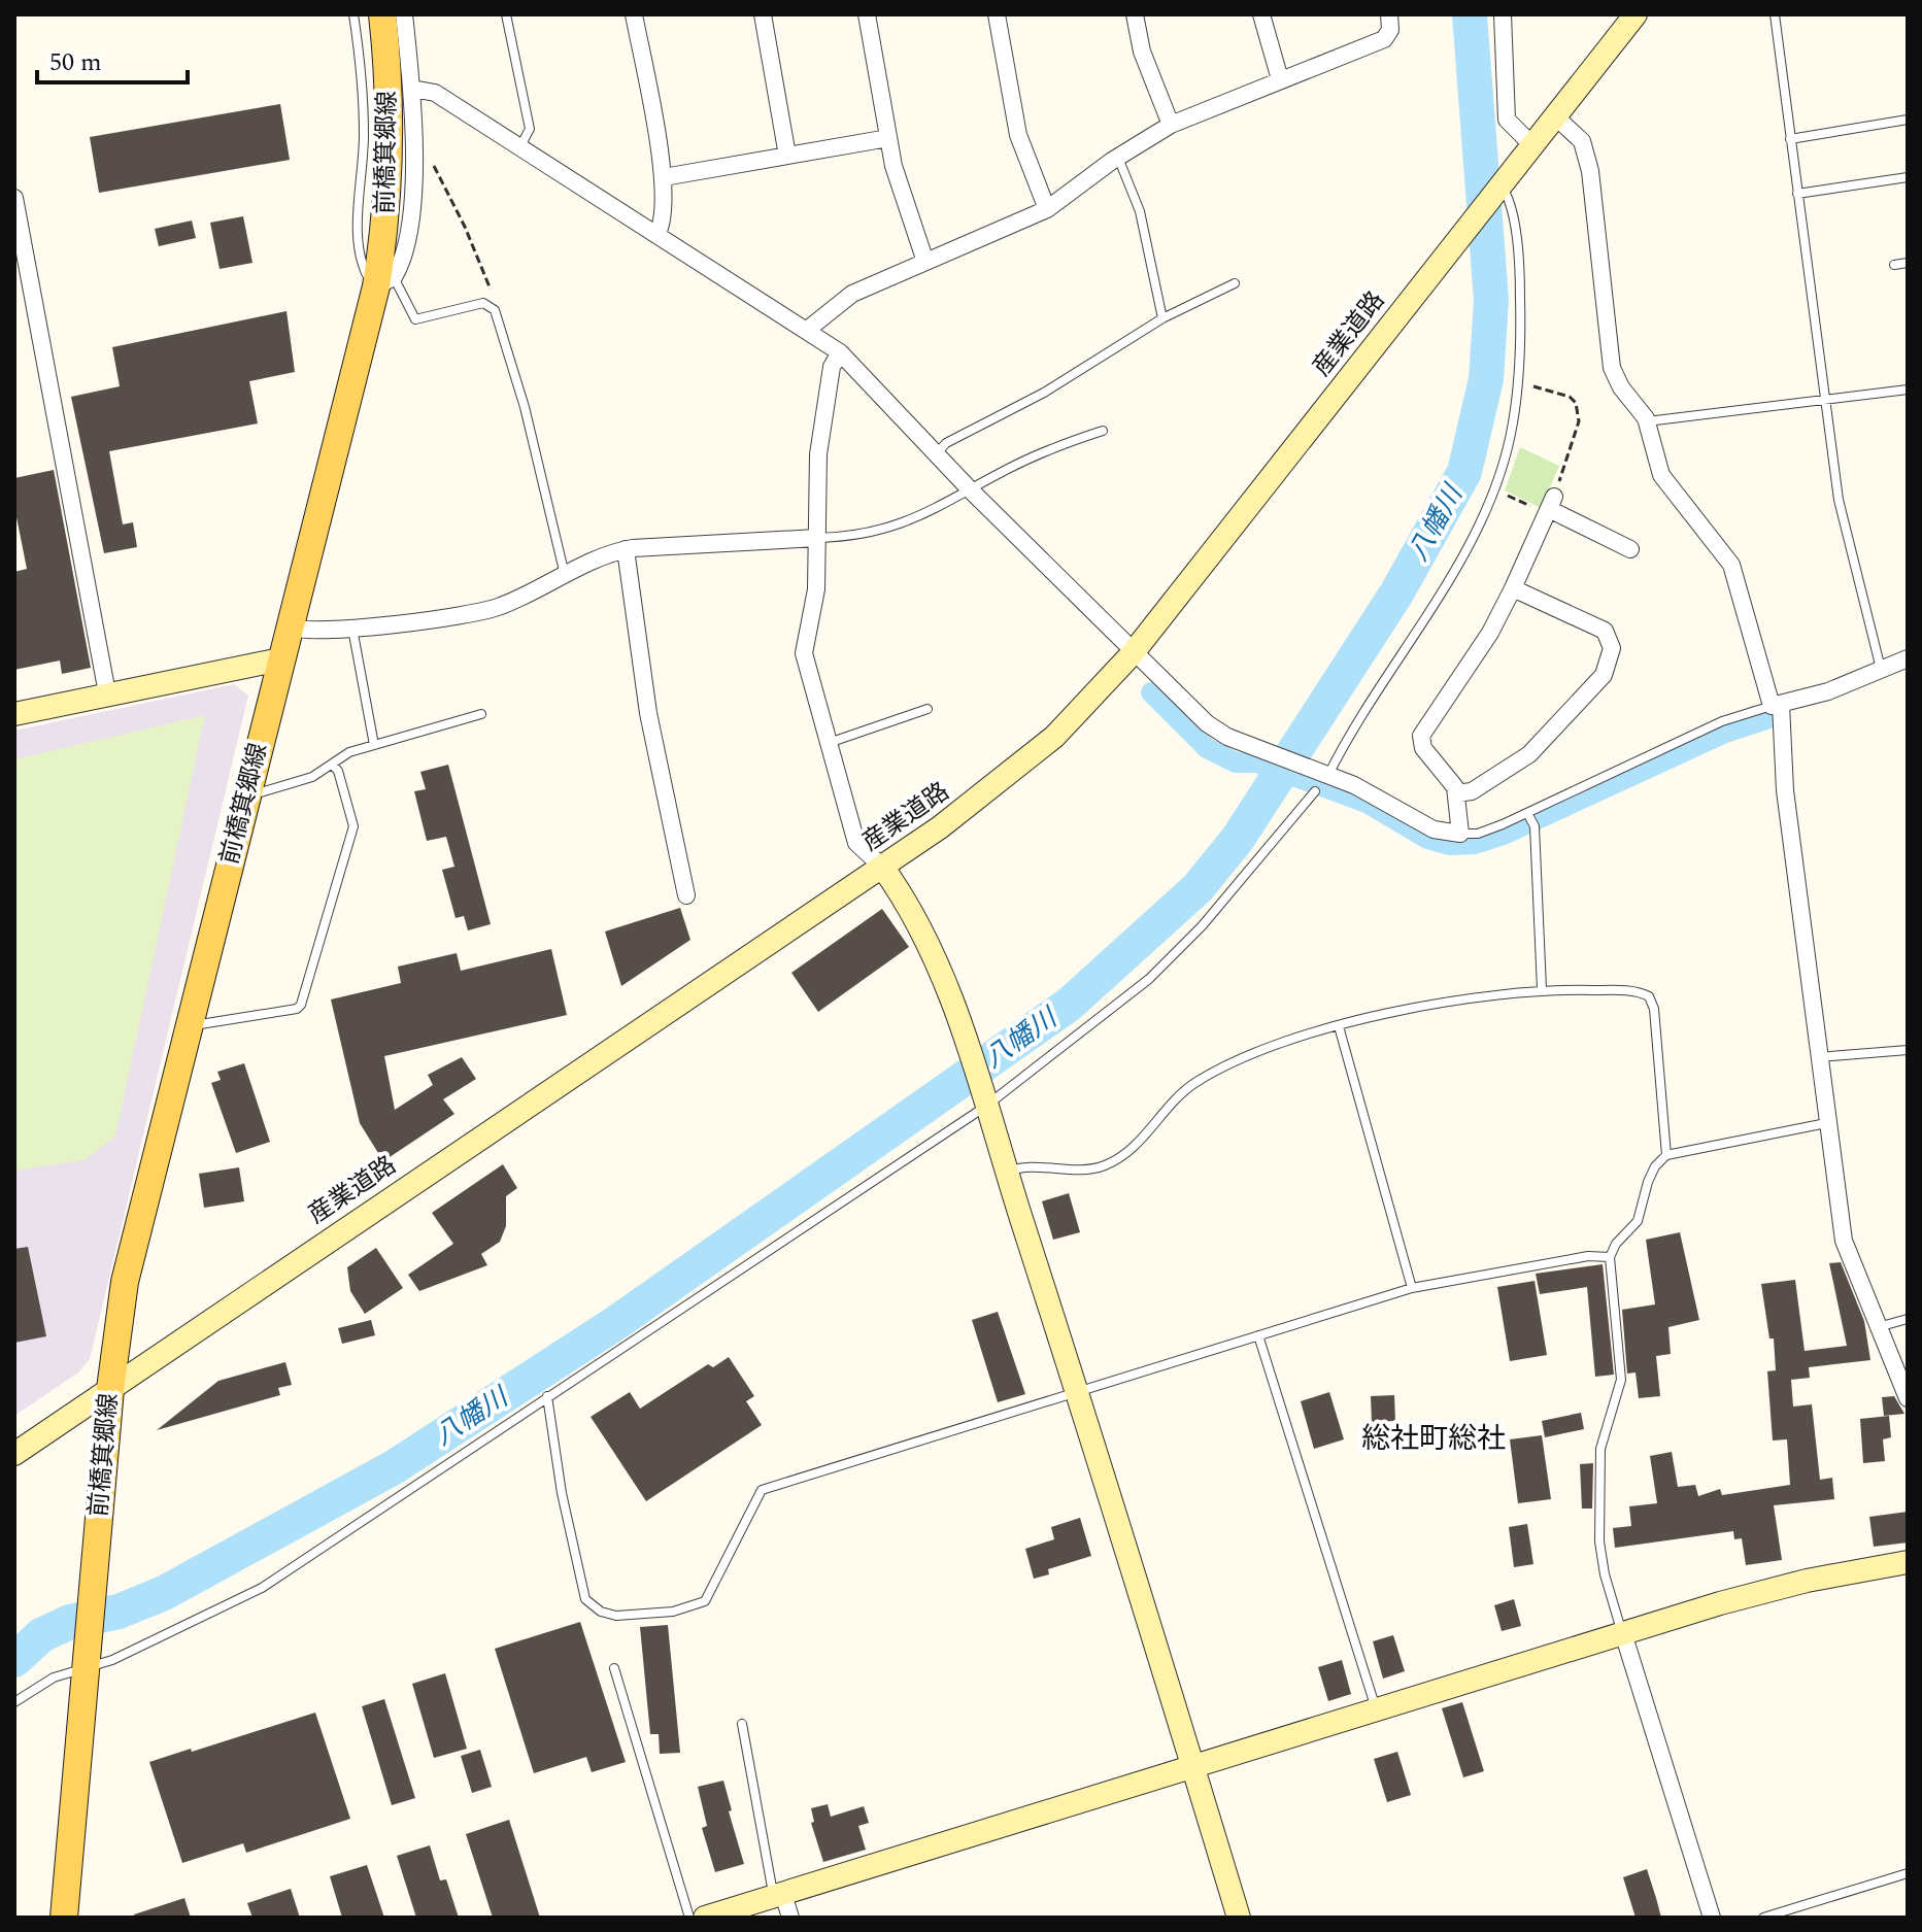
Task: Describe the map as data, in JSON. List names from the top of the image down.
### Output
{
  "streets": {
    "main road": ["前橋箕郷線"],
    "street": ["産業道路"]
  },
  "crossings": [
    ["前橋箕郷線", "産業道路"]
  ],
  "districts": ["総社町総社"],
  "water": ["八幡川"],
  "scale_bar": "50 m"
}
